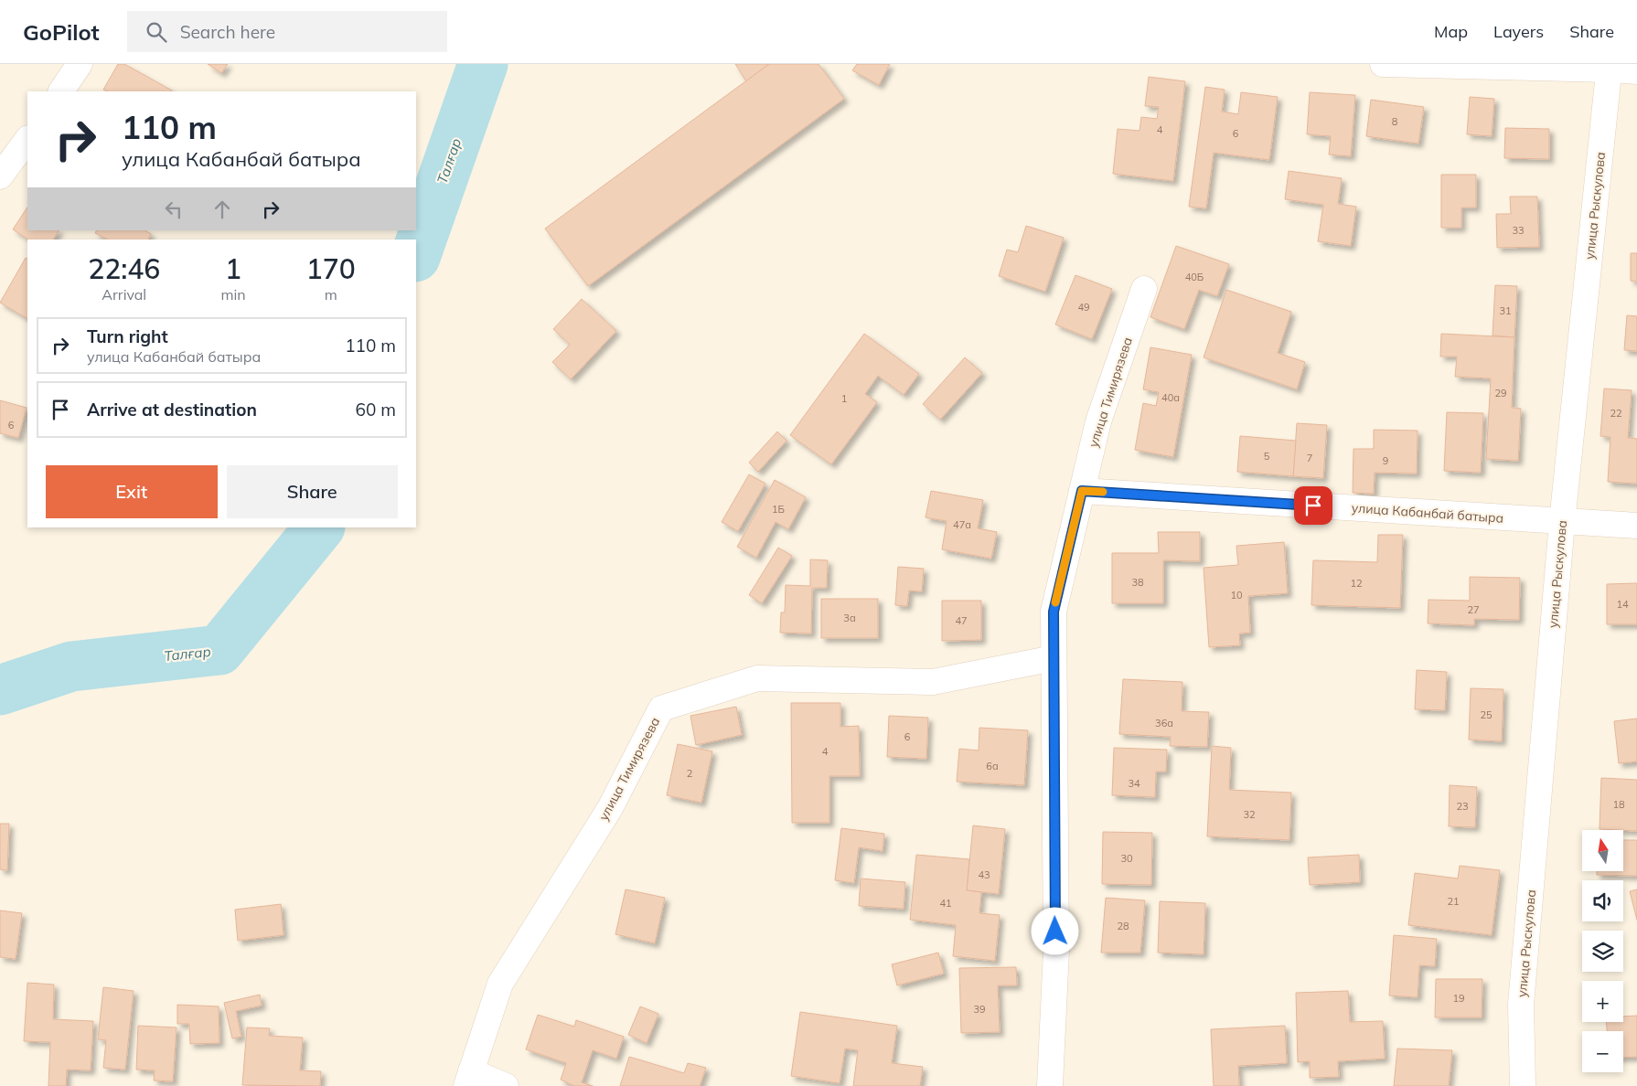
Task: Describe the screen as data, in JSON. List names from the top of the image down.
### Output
{
  "streets": {
    "street": ["улица Рыскулова", "улица Тимирязева", "улица Кабанбай батыра"]
  },
  "crossings": [
    ["улица Рыскулова", "улица Кабанбай батыра"],
    ["улица Тимирязева", "улица Кабанбай батыра"]
  ],
  "water": ["Талғар"],
  "house_numbers": [
    "8",
    "4",
    "6",
    "33",
    "40Б",
    "49",
    "31",
    "29",
    "40а",
    "1",
    "22",
    "6",
    "5",
    "7",
    "9",
    "1Б",
    "47а",
    "38",
    "12",
    "10",
    "14",
    "27",
    "3а",
    "47",
    "25",
    "36а",
    "6",
    "4",
    "6а",
    "2",
    "34",
    "18",
    "23",
    "32",
    "30",
    "43",
    "21",
    "41",
    "28",
    "19",
    "39"
  ],
  "north": "top",
  "page": {
    "header": "GoPilot",
    "search": "Search here",
    "nav": ["Map", "Layers", "Share"],
    "turn": ["110 m", "улица Кабанбай батыра"],
    "eta": [
      "22:46",
      "Arrival",
      "1",
      "min",
      "170",
      "m"
    ],
    "list": [
      {
        "name": "Turn right",
        "note": "улица Кабанбай батыра",
        "value": "110 m"
      },
      {
        "name": "Arrive at destination",
        "value": "60 m"
      }
    ],
    "buttons": ["Exit", "Share"],
    "map_buttons": ["+", "−"]
  }
}
